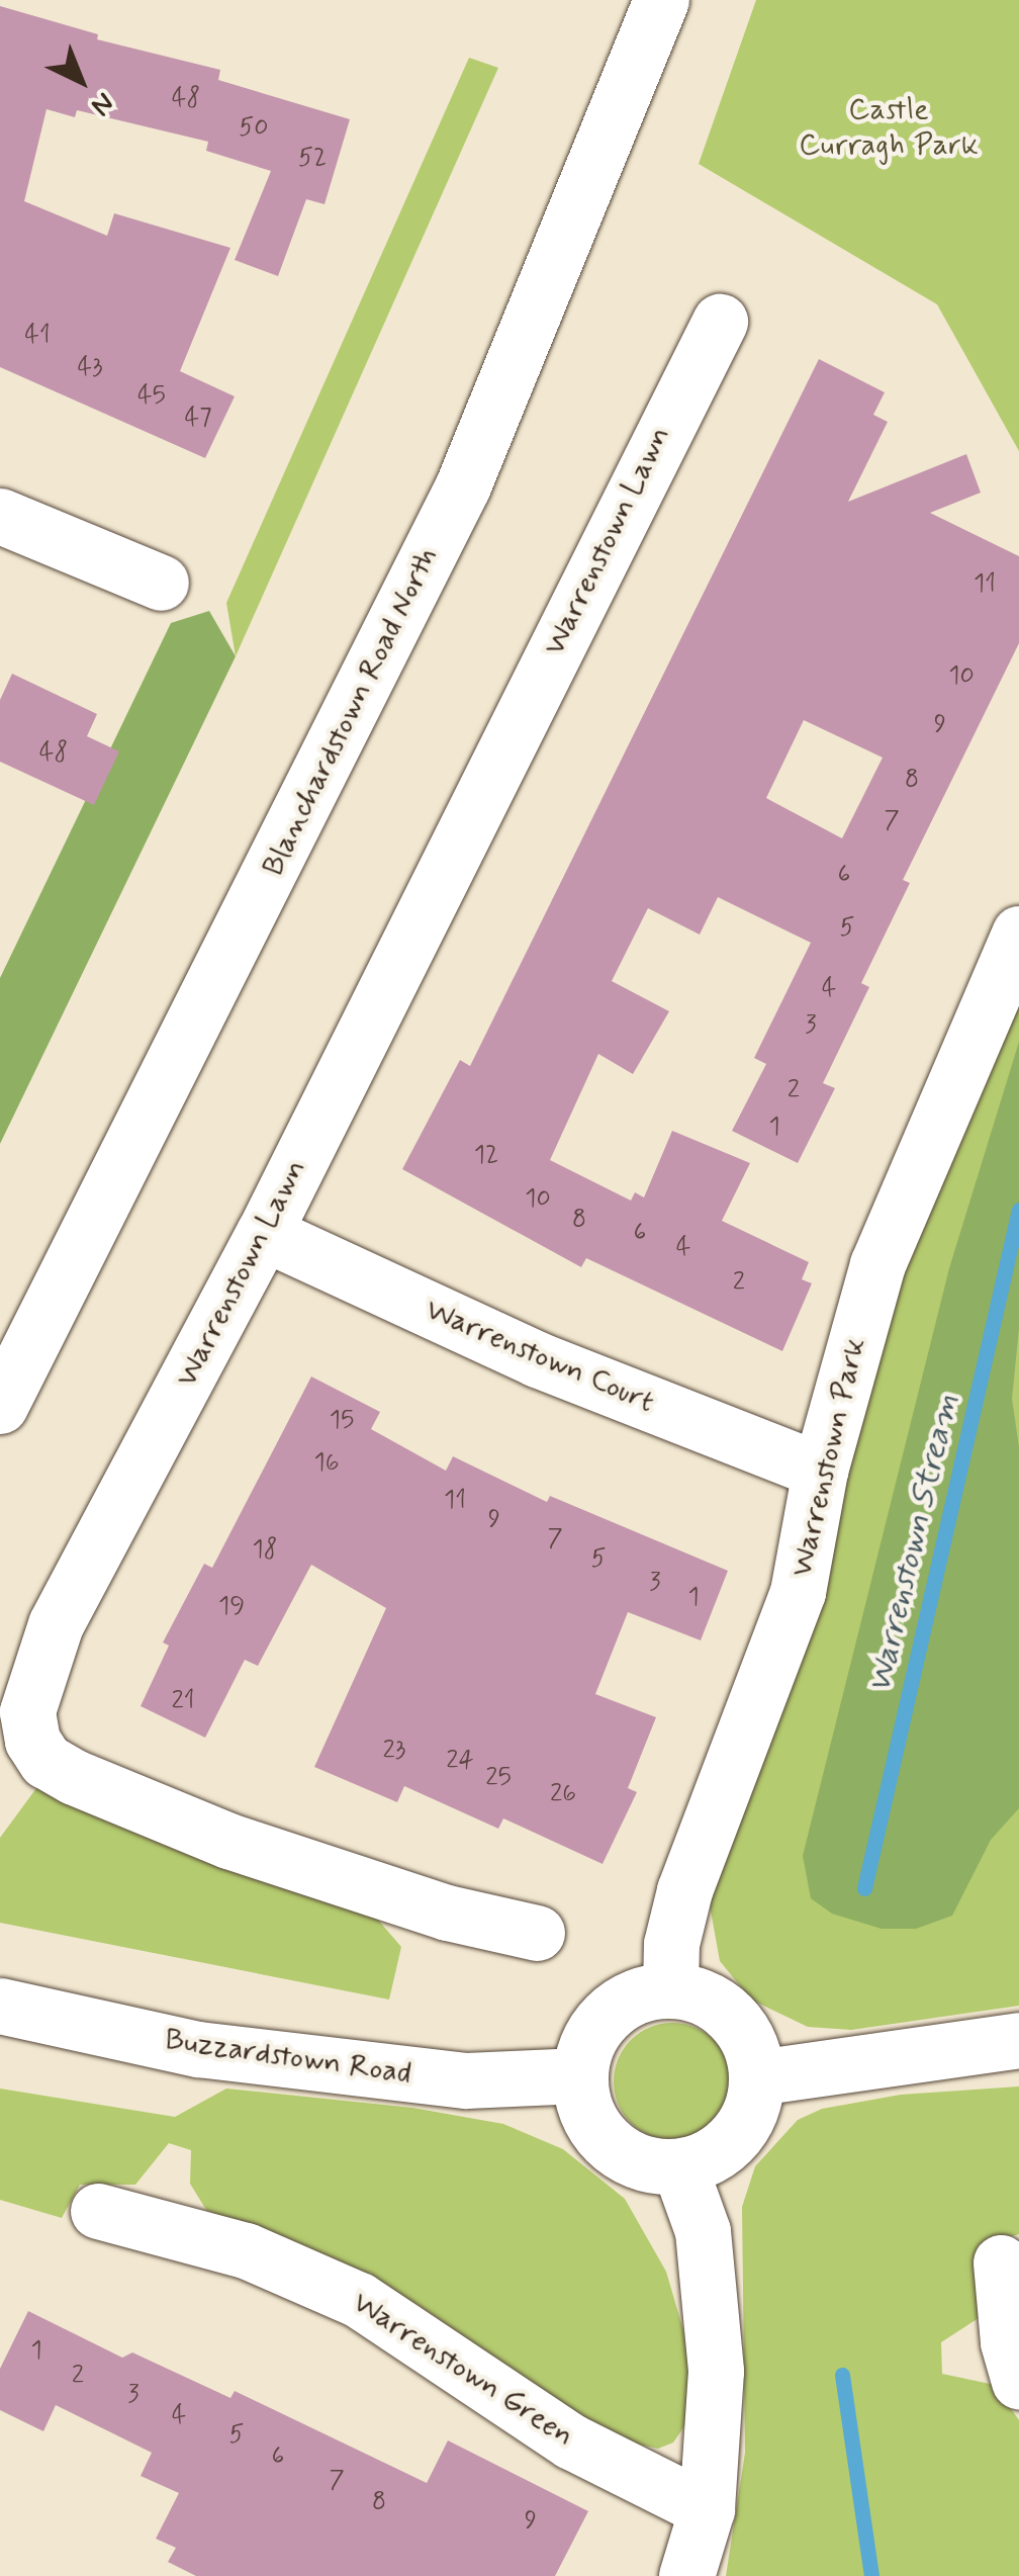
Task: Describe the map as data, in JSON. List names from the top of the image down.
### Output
{
  "streets": {
    "street": [
      "Warrenstown Lawn",
      "Blanchardstown Road North",
      "Warrenstown Court",
      "Warrenstown Park",
      "Buzzardstown Road",
      "Warrenstown Green"
    ]
  },
  "crossings": [
    ["Warrenstown Lawn", "Warrenstown Court"],
    ["Warrenstown Court", "Warrenstown Park"],
    ["Warrenstown Park", "Buzzardstown Road"]
  ],
  "water": ["Warrenstown Stream"],
  "parks": ["Castle Curragh Park"],
  "house_numbers": [
    "48",
    "50",
    "52",
    "41",
    "43",
    "45",
    "47",
    "11",
    "10",
    "9",
    "48",
    "8",
    "7",
    "6",
    "5",
    "4",
    "3",
    "2",
    "1",
    "12",
    "10",
    "8",
    "6",
    "4",
    "2",
    "15",
    "16",
    "11",
    "9",
    "7",
    "18",
    "5",
    "3",
    "1",
    "19",
    "21",
    "23",
    "24",
    "25",
    "26",
    "1",
    "2",
    "3",
    "4",
    "5",
    "6",
    "7",
    "8",
    "9"
  ],
  "north": "bottom right"
}
